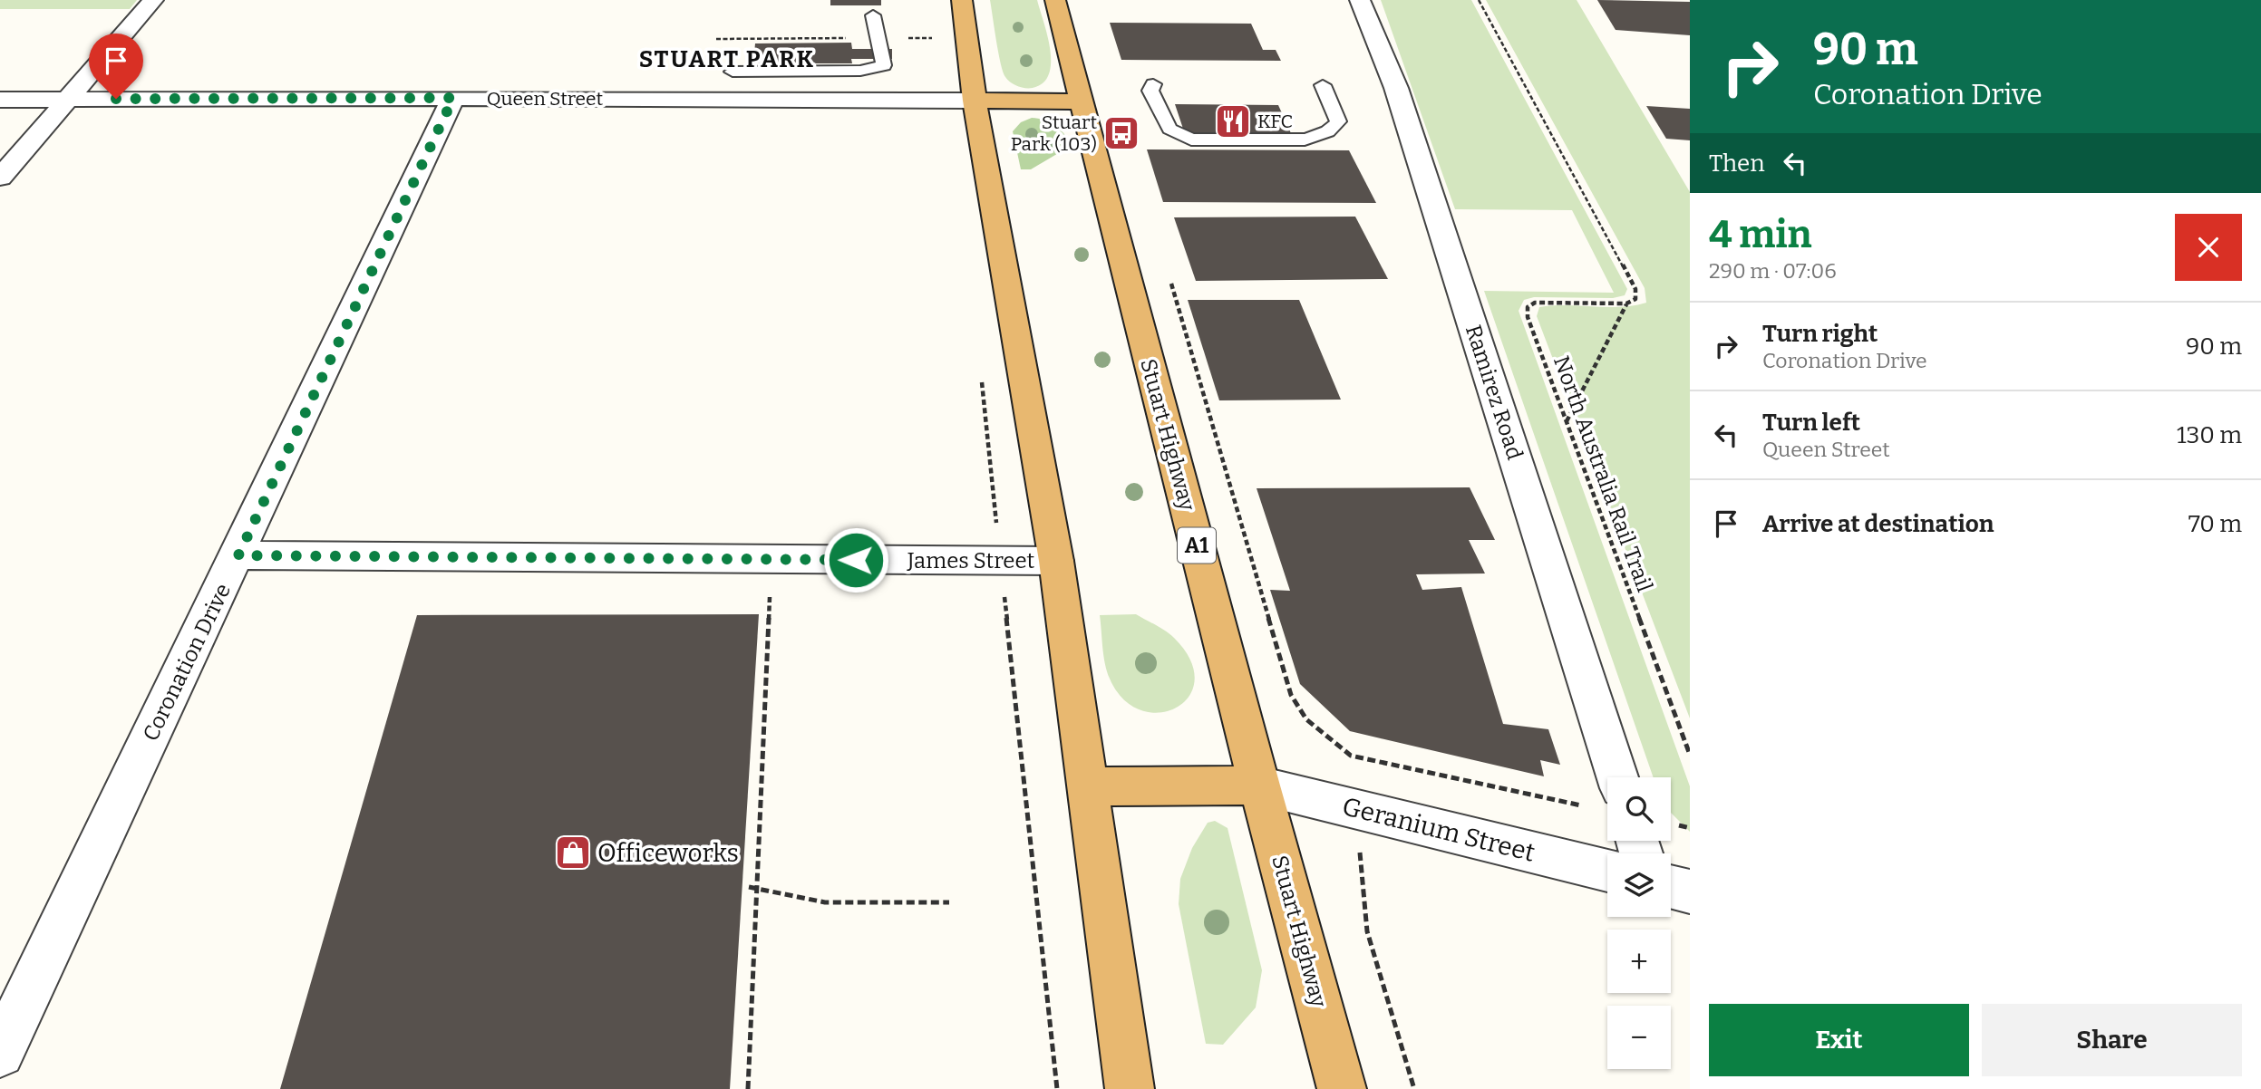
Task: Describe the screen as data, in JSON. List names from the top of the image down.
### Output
{
  "streets": {
    "highway": ["Stuart Highway", "A1"],
    "street": [
      "Queen Street",
      "Ramirez Road",
      "James Street",
      "Coronation Drive",
      "Geranium Street"
    ],
    "path": ["North Australia Rail Trail"]
  },
  "crossings": [
    ["Queen Street", "Coronation Drive"],
    ["Stuart Highway", "Geranium Street"],
    ["James Street", "Coronation Drive"]
  ],
  "districts": ["STUART PARK"],
  "places": {
    "restaurant": ["KFC"],
    "bus stop": ["Stuart Park (103)"],
    "shop": ["Officeworks"]
  },
  "page": {
    "turn": ["90 m", "Coronation Drive"],
    "then": "Then",
    "heading": ["4 min", "290 m · 07:06"],
    "list": [
      {
        "name": "Turn right",
        "note": "Coronation Drive",
        "value": "90 m"
      },
      {
        "name": "Turn left",
        "note": "Queen Street",
        "value": "130 m"
      },
      {
        "name": "Arrive at destination",
        "value": "70 m"
      }
    ],
    "map_buttons": ["+", "−"],
    "buttons": ["Exit", "Share"]
  }
}
